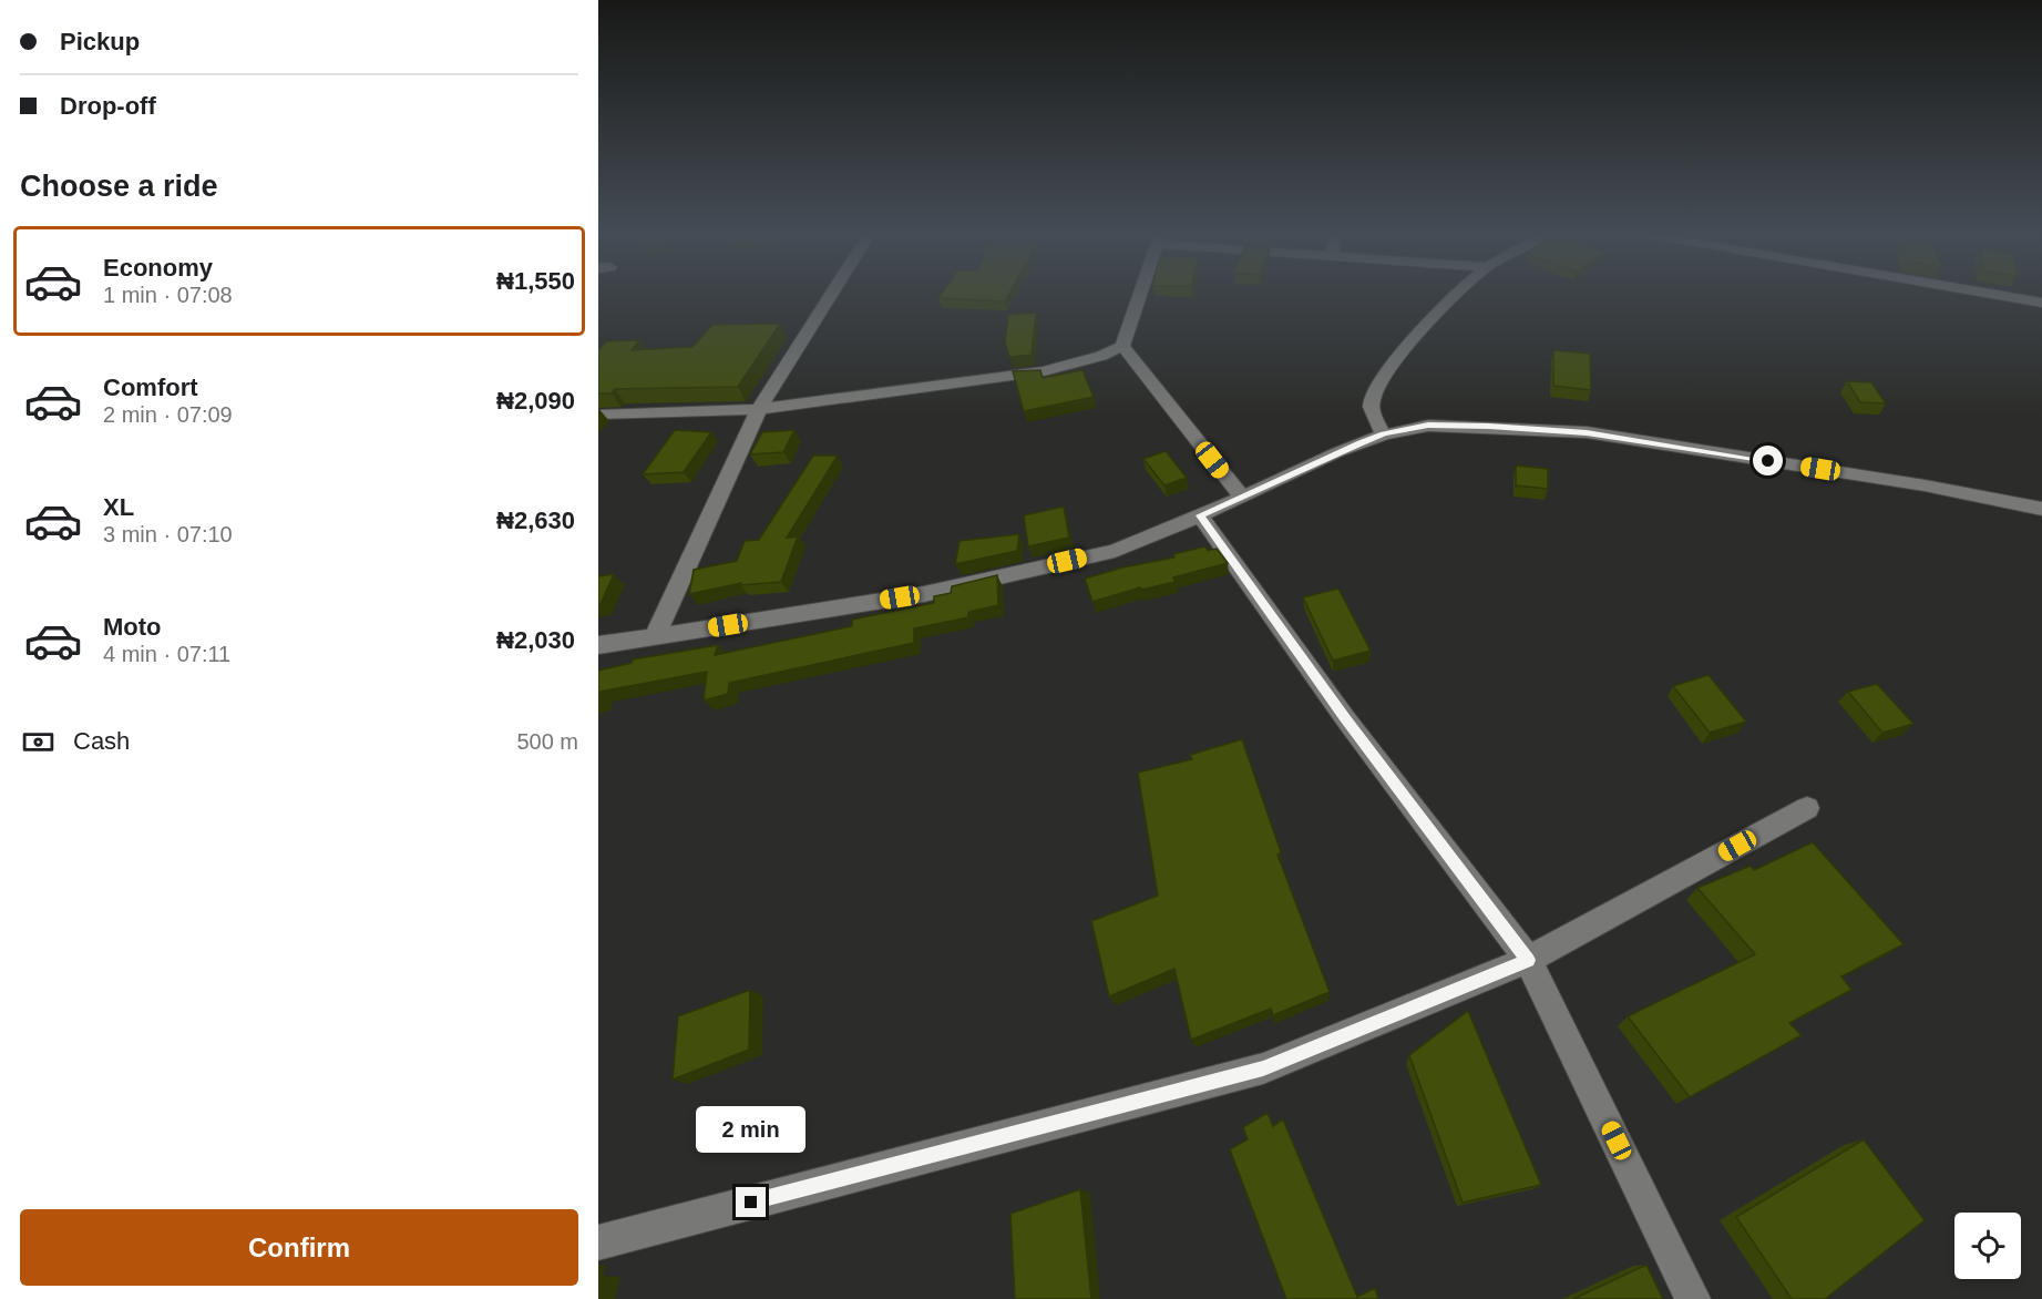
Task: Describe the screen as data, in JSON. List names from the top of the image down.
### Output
{
  "page": {
    "banner": ["Pickup", "Drop-off"],
    "heading": "Choose a ride",
    "list": [
      {
        "name": "Economy",
        "note": "1 min · 07:08",
        "value": "₦1,550"
      },
      {
        "name": "Comfort",
        "note": "2 min · 07:09",
        "value": "₦2,090"
      },
      {
        "name": "XL",
        "note": "3 min · 07:10",
        "value": "₦2,630"
      },
      {
        "name": "Moto",
        "note": "4 min · 07:11",
        "value": "₦2,030"
      }
    ],
    "pay": ["Cash", "500 m"],
    "bubble": "2 min",
    "buttons": "Confirm"
  }
}
